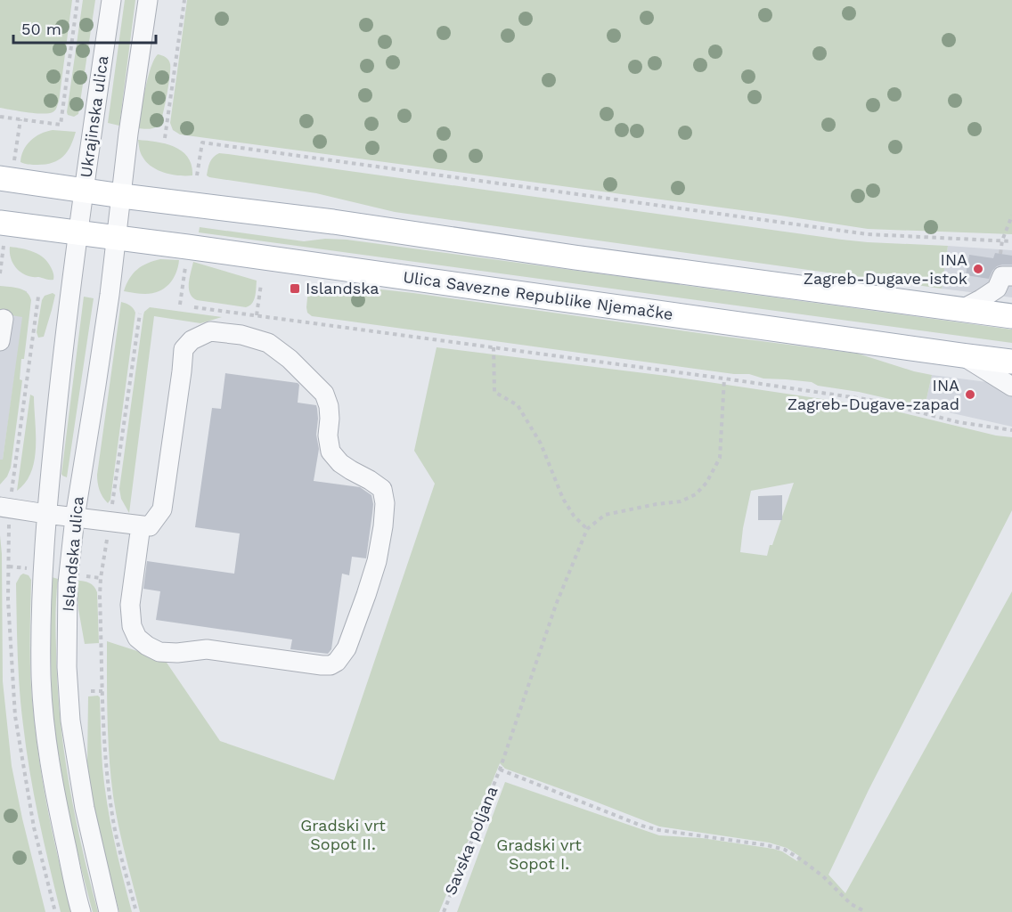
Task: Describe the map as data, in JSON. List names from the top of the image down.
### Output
{
  "streets": {
    "main road": ["Ulica Savezne Republike Njemačke"],
    "street": ["Ukrajinska ulica", "Islandska ulica"],
    "path": ["Savska poljana"]
  },
  "crossings": [
    ["Ukrajinska ulica", "Ulica Savezne Republike Njemačke"],
    ["Ukrajinska ulica", "Islandska ulica"],
    ["Ulica Savezne Republike Njemačke", "Islandska ulica"]
  ],
  "parks": ["Gradski vrt Sopot II.", "Gradski vrt Sopot I."],
  "places": {
    "other": ["INA Zagreb-Dugave-istok", "INA Zagreb-Dugave-zapad"],
    "transit": ["Islandska"]
  },
  "scale_bar": "50 m"
}
